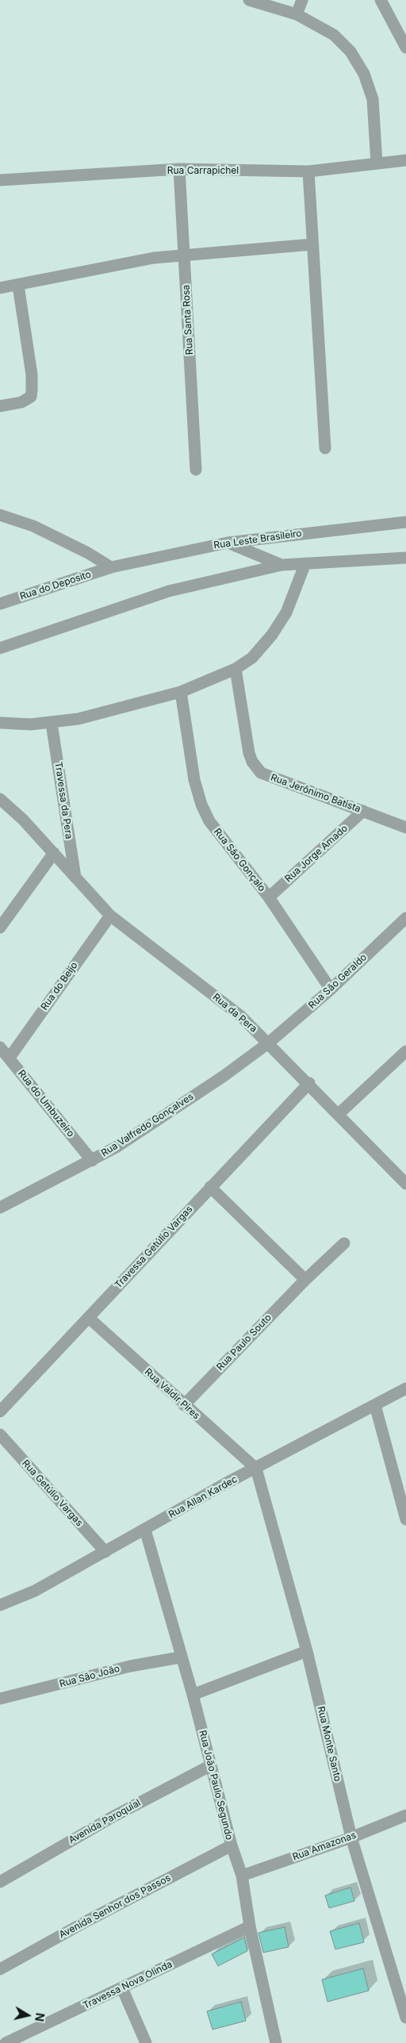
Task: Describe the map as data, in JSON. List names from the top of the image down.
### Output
{
  "streets": {
    "street": [
      "Rua Carrapichel",
      "Rua Santa Rosa",
      "Rua Leste Brasileiro",
      "Rua do Deposito",
      "Rua Jerônimo Batista",
      "Travessa da Pera",
      "Rua Jorge Amado",
      "Rua São Gonçalo",
      "Rua São Geraldo",
      "Rua do Beijo",
      "Rua da Pera",
      "Rua do Umbuzeiro",
      "Rua Valfredo Gonçalves",
      "Travessa Getúlio Vargas",
      "Rua Paulo Souto",
      "Rua Valdir Pires",
      "Rua Getúlio Vargas",
      "Rua Allan Kardec",
      "Rua São João",
      "Rua Monte Santo",
      "Rua João Paulo Segundo",
      "Avenida Paroquial",
      "Rua Amazonas",
      "Avenida Senhor dos Passos",
      "Travessa Nova Olinda"
    ]
  },
  "crossings": [
    ["Rua Carrapichel", "Rua Santa Rosa"],
    ["Rua Leste Brasileiro", "Rua do Deposito"],
    ["Rua Jerônimo Batista", "Rua Jorge Amado"],
    ["Travessa da Pera", "Rua da Pera"],
    ["Rua Jorge Amado", "Rua São Gonçalo"],
    ["Rua São Gonçalo", "Rua São Geraldo"],
    ["Rua São Geraldo", "Rua da Pera"],
    ["Rua São Geraldo", "Rua Valfredo Gonçalves"],
    ["Rua do Beijo", "Rua da Pera"],
    ["Rua do Beijo", "Rua do Umbuzeiro"],
    ["Rua da Pera", "Rua Valfredo Gonçalves"],
    ["Rua da Pera", "Travessa Getúlio Vargas"],
    ["Rua do Umbuzeiro", "Rua Valfredo Gonçalves"],
    ["Travessa Getúlio Vargas", "Rua Valdir Pires"],
    ["Rua Paulo Souto", "Rua Valdir Pires"],
    ["Rua Valdir Pires", "Rua Allan Kardec"],
    ["Rua Valdir Pires", "Rua Monte Santo"],
    ["Rua Getúlio Vargas", "Rua Allan Kardec"],
    ["Rua Allan Kardec", "Rua Monte Santo"],
    ["Rua Allan Kardec", "Rua João Paulo Segundo"],
    ["Rua São João", "Rua João Paulo Segundo"],
    ["Rua Monte Santo", "Rua Amazonas"],
    ["Rua João Paulo Segundo", "Avenida Paroquial"],
    ["Rua João Paulo Segundo", "Rua Amazonas"],
    ["Rua João Paulo Segundo", "Avenida Senhor dos Passos"],
    ["Rua João Paulo Segundo", "Travessa Nova Olinda"]
  ],
  "north": "right"
}
